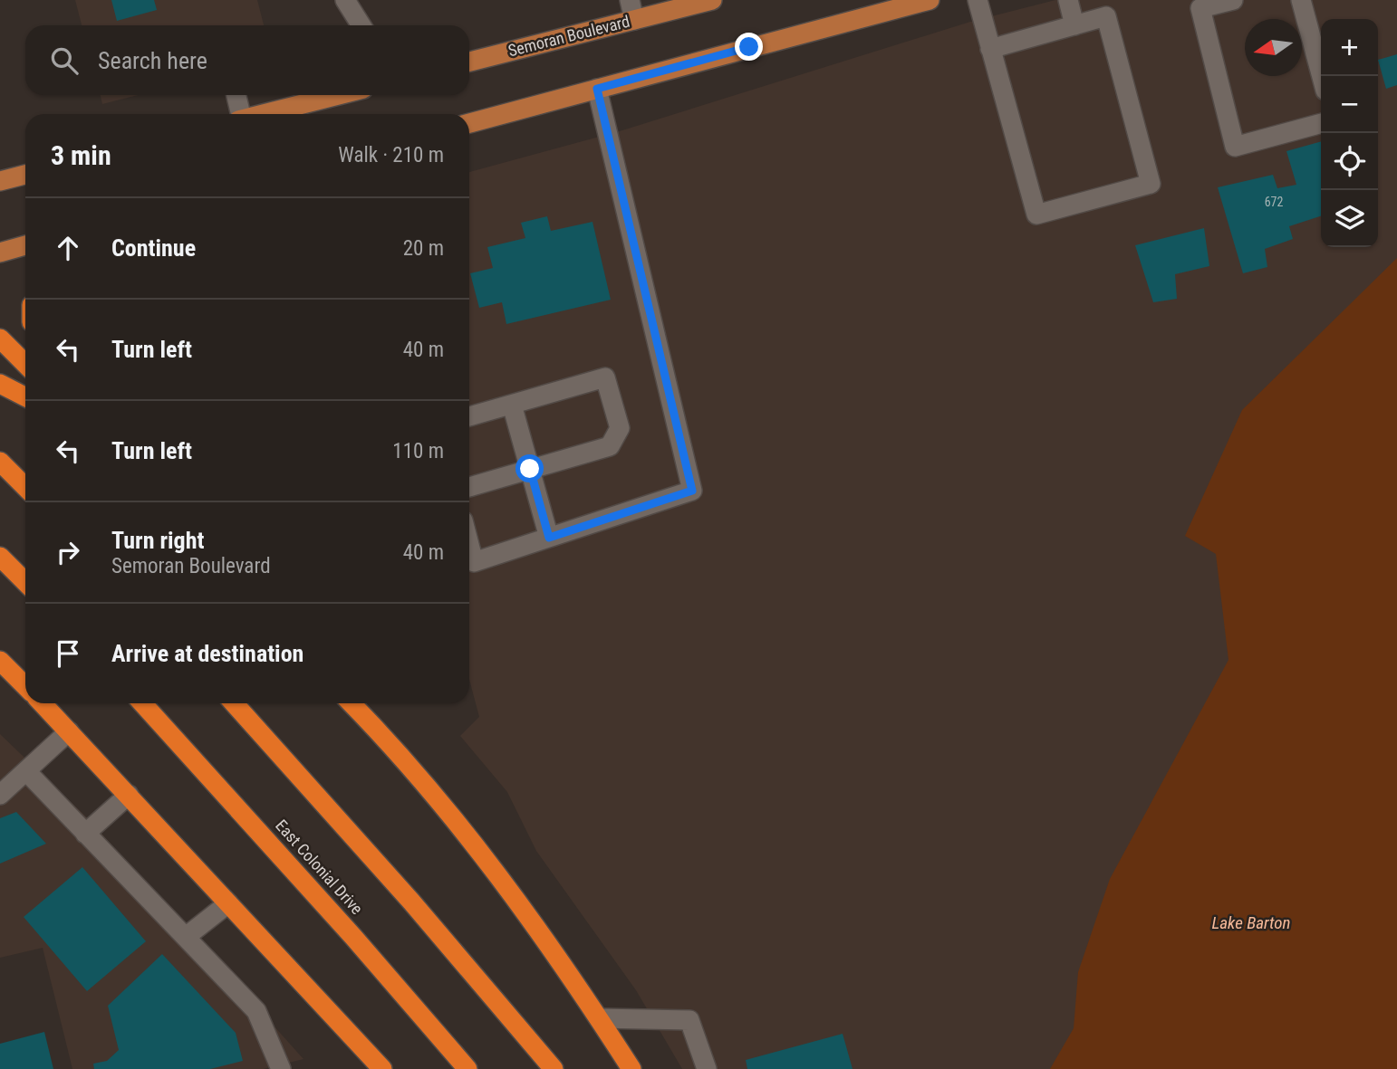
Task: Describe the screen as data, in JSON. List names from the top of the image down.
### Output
{
  "streets": {
    "highway": ["East Colonial Drive"],
    "main road": ["Semoran Boulevard"]
  },
  "water": ["Lake Barton"],
  "house_numbers": ["672"],
  "north": "left",
  "page": {
    "map_buttons": ["+", "−"],
    "search": "Search here",
    "heading": ["3 min", "Walk · 210 m"],
    "list": [
      ["Continue", "20 m"],
      ["Turn left", "40 m"],
      ["Turn left", "110 m"],
      ["Turn right", "Semoran Boulevard", "40 m"],
      "Arrive at destination"
    ]
  }
}
